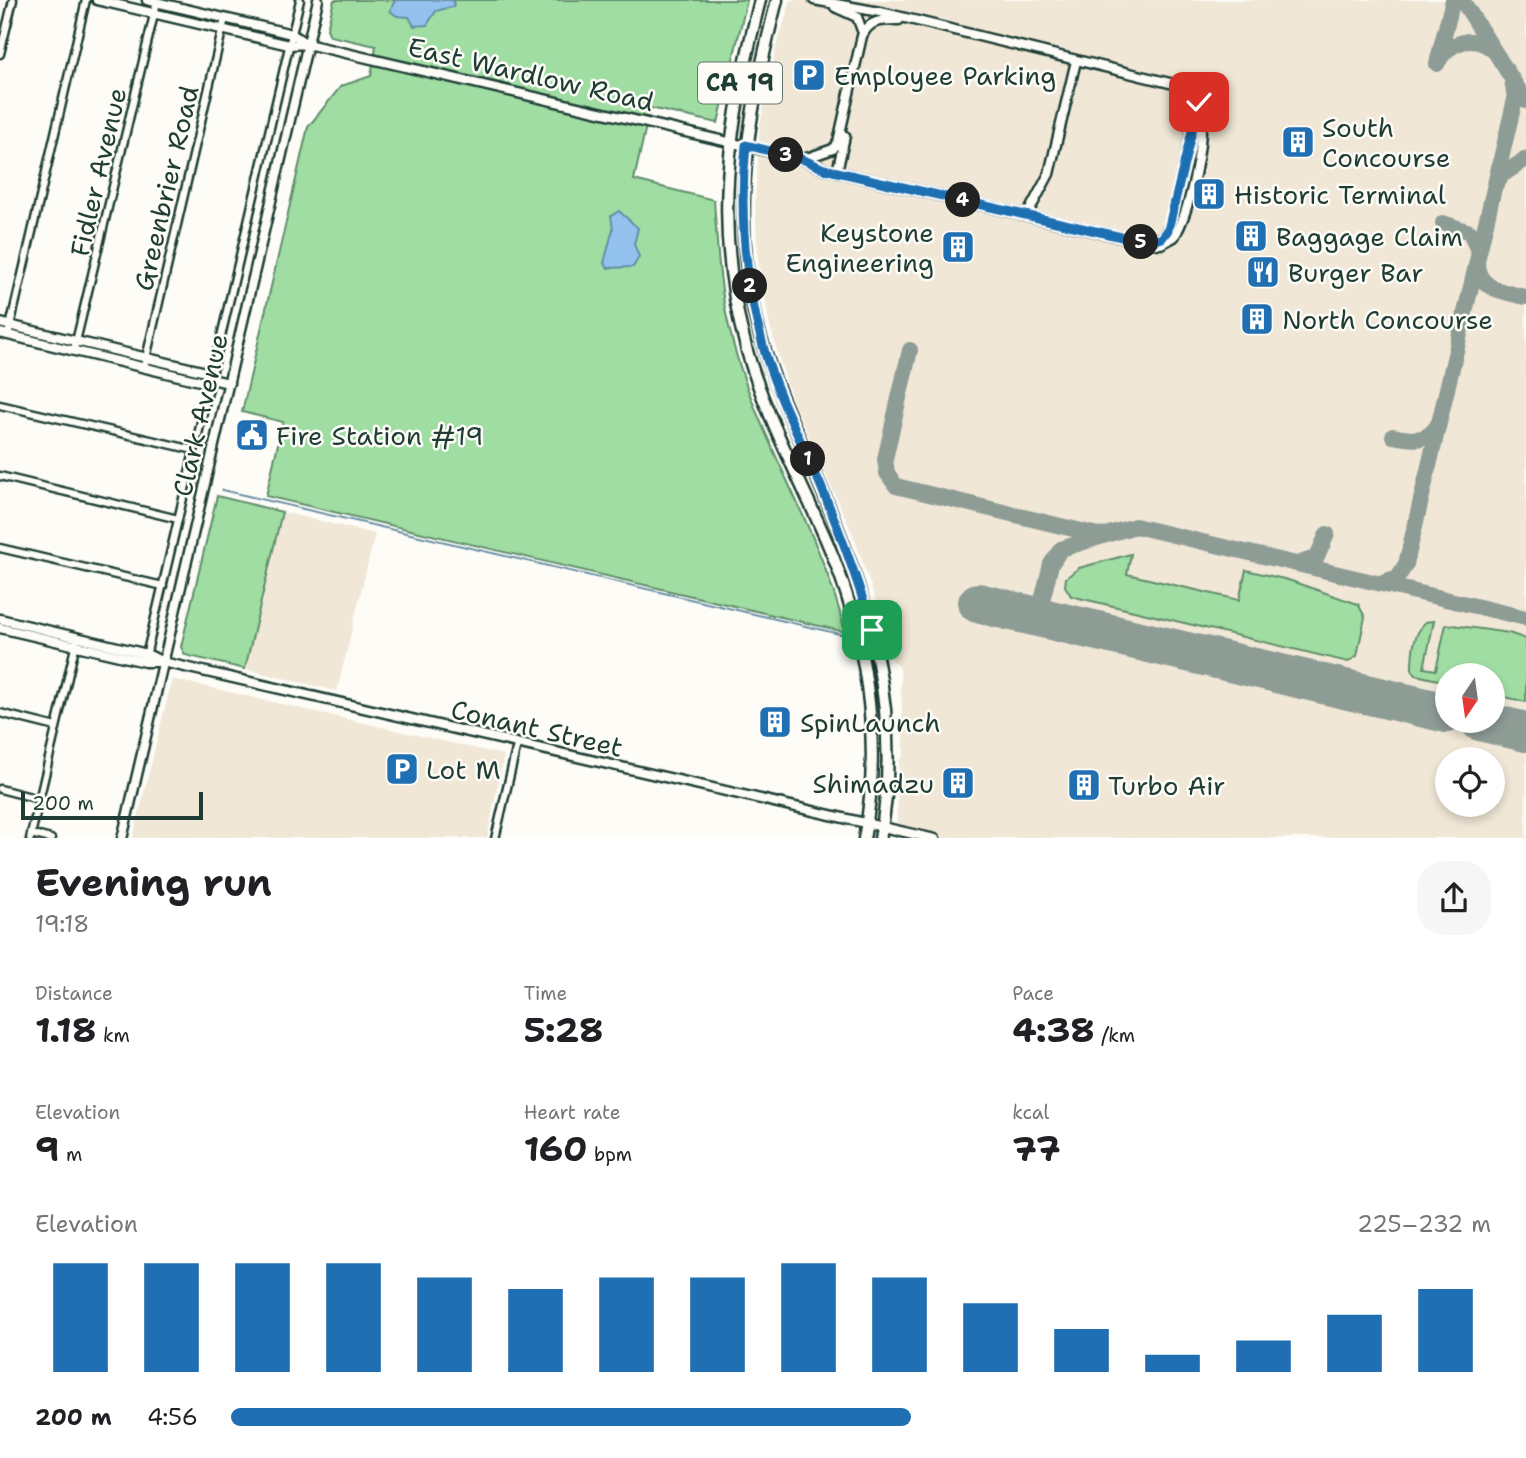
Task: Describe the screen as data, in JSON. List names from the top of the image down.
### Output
{
  "streets": {
    "main road": ["CA 19"],
    "street": [
      "East Wardlow Road",
      "Fidler Avenue",
      "Greenbrier Road",
      "Clark Avenue",
      "Conant Street"
    ]
  },
  "crossings": [
    ["East Wardlow Road", "CA 19"],
    ["East Wardlow Road", "Fidler Avenue"],
    ["East Wardlow Road", "Greenbrier Road"],
    ["East Wardlow Road", "Clark Avenue"],
    ["CA 19", "Conant Street"],
    ["Clark Avenue", "Conant Street"]
  ],
  "places": {
    "parking": ["Employee Parking", "Lot M"],
    "building": [
      "South Concourse",
      "Historic Terminal",
      "Baggage Claim",
      "Keystone Engineering",
      "North Concourse",
      "SpinLaunch",
      "Shimadzu",
      "Turbo Air"
    ],
    "restaurant": ["Burger Bar"],
    "public building": ["Fire Station #19"]
  },
  "scale_bar": "200 m",
  "north": "bottom",
  "page": {
    "pins": [
      "3",
      "4",
      "5",
      "2",
      "1"
    ],
    "scale": "200 m",
    "heading": ["Evening run", "19:18"],
    "stats": [
      ["Distance", "1.18 km"],
      ["Time", "5:28"],
      ["Pace", "4:38 /km"],
      ["Elevation", "9 m"],
      ["Heart rate", "160 bpm"],
      ["kcal", "77"]
    ],
    "chart": ["Elevation", "225–232 m"],
    "list": [
      {
        "name": "200 m",
        "note": "4:56"
      }
    ]
  }
}
